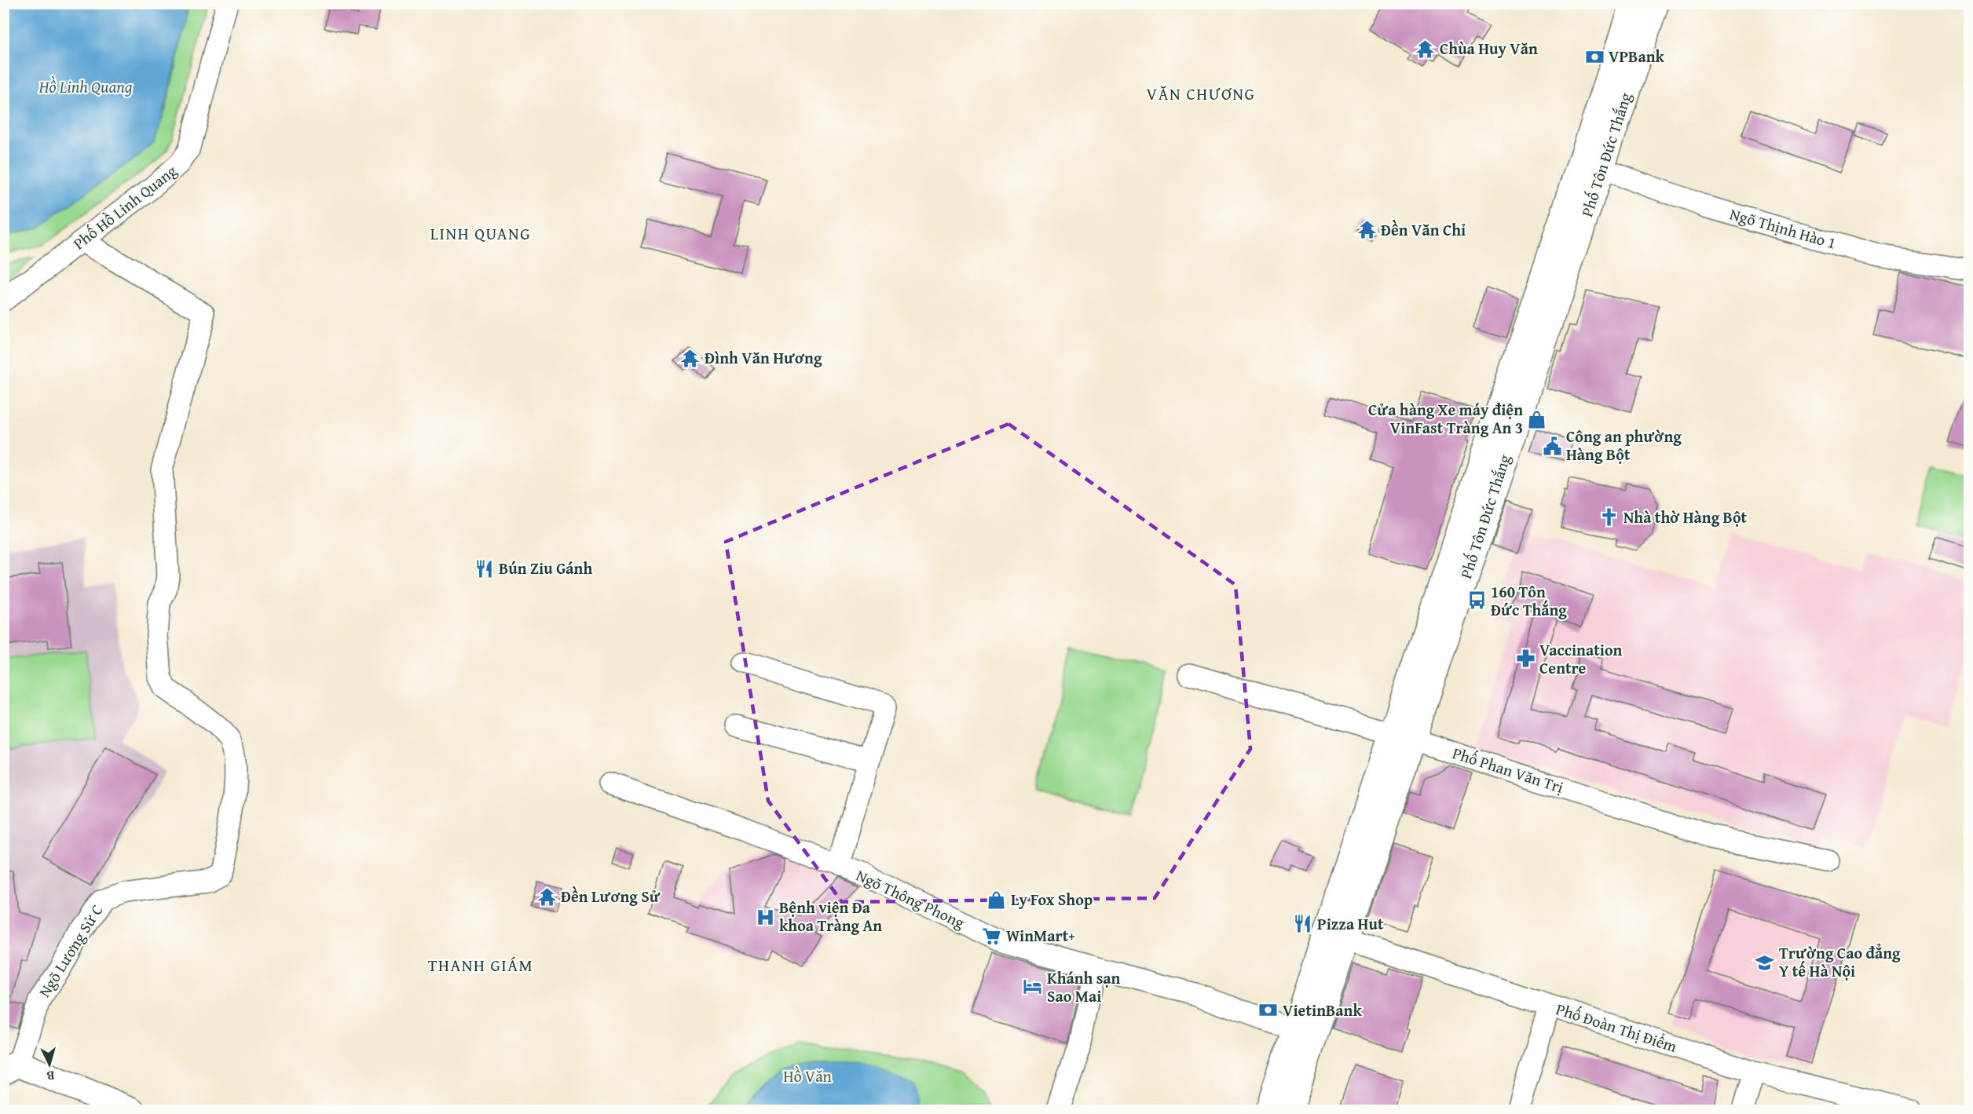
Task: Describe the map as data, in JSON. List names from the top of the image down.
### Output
{
  "streets": {
    "main road": ["Phố Tôn Đức Thắng"],
    "street": [
      "Phố Hồ Linh Quang",
      "Ngõ Thịnh Hào 1",
      "Phố Phan Văn Trị",
      "Ngõ Thông Phong",
      "Ngõ Lương Sử C",
      "Phố Đoàn Thị Điểm"
    ]
  },
  "crossings": [
    ["Phố Tôn Đức Thắng", "Ngõ Thịnh Hào 1"],
    ["Phố Tôn Đức Thắng", "Phố Phan Văn Trị"],
    ["Phố Tôn Đức Thắng", "Ngõ Thông Phong"],
    ["Phố Tôn Đức Thắng", "Phố Đoàn Thị Điểm"],
    ["Phố Hồ Linh Quang", "Ngõ Lương Sử C"]
  ],
  "districts": ["VĂN CHƯƠNG", "LINH QUANG", "THANH GIÁM"],
  "water": ["Hồ Linh Quang"],
  "parks": ["Hồ Văn"],
  "places": {
    "temple": [
      "Chùa Huy Văn",
      "Đền Văn Chỉ",
      "Đình Văn Hương",
      "Đền Lương Sử"
    ],
    "bank": ["VPBank", "VietinBank"],
    "shop": ["Cửa hàng Xe máy điện VinFast Tràng An 3", "Ly Fox Shop"],
    "public building": ["Công an phường Hàng Bột"],
    "church": ["Nhà thờ Hàng Bột"],
    "restaurant": ["Bún Ziu Gánh", "Pizza Hut"],
    "bus stop": ["160 Tôn Đức Thắng"],
    "pharmacy": ["Vaccination Centre"],
    "hospital": ["Bệnh viện Đa khoa Tràng An"],
    "supermarket": ["WinMart+"],
    "school or university": ["Trường Cao đẳng Y tế Hà Nội"],
    "hotel": ["Khánh sạn Sao Mai"]
  },
  "north": "bottom"
}
